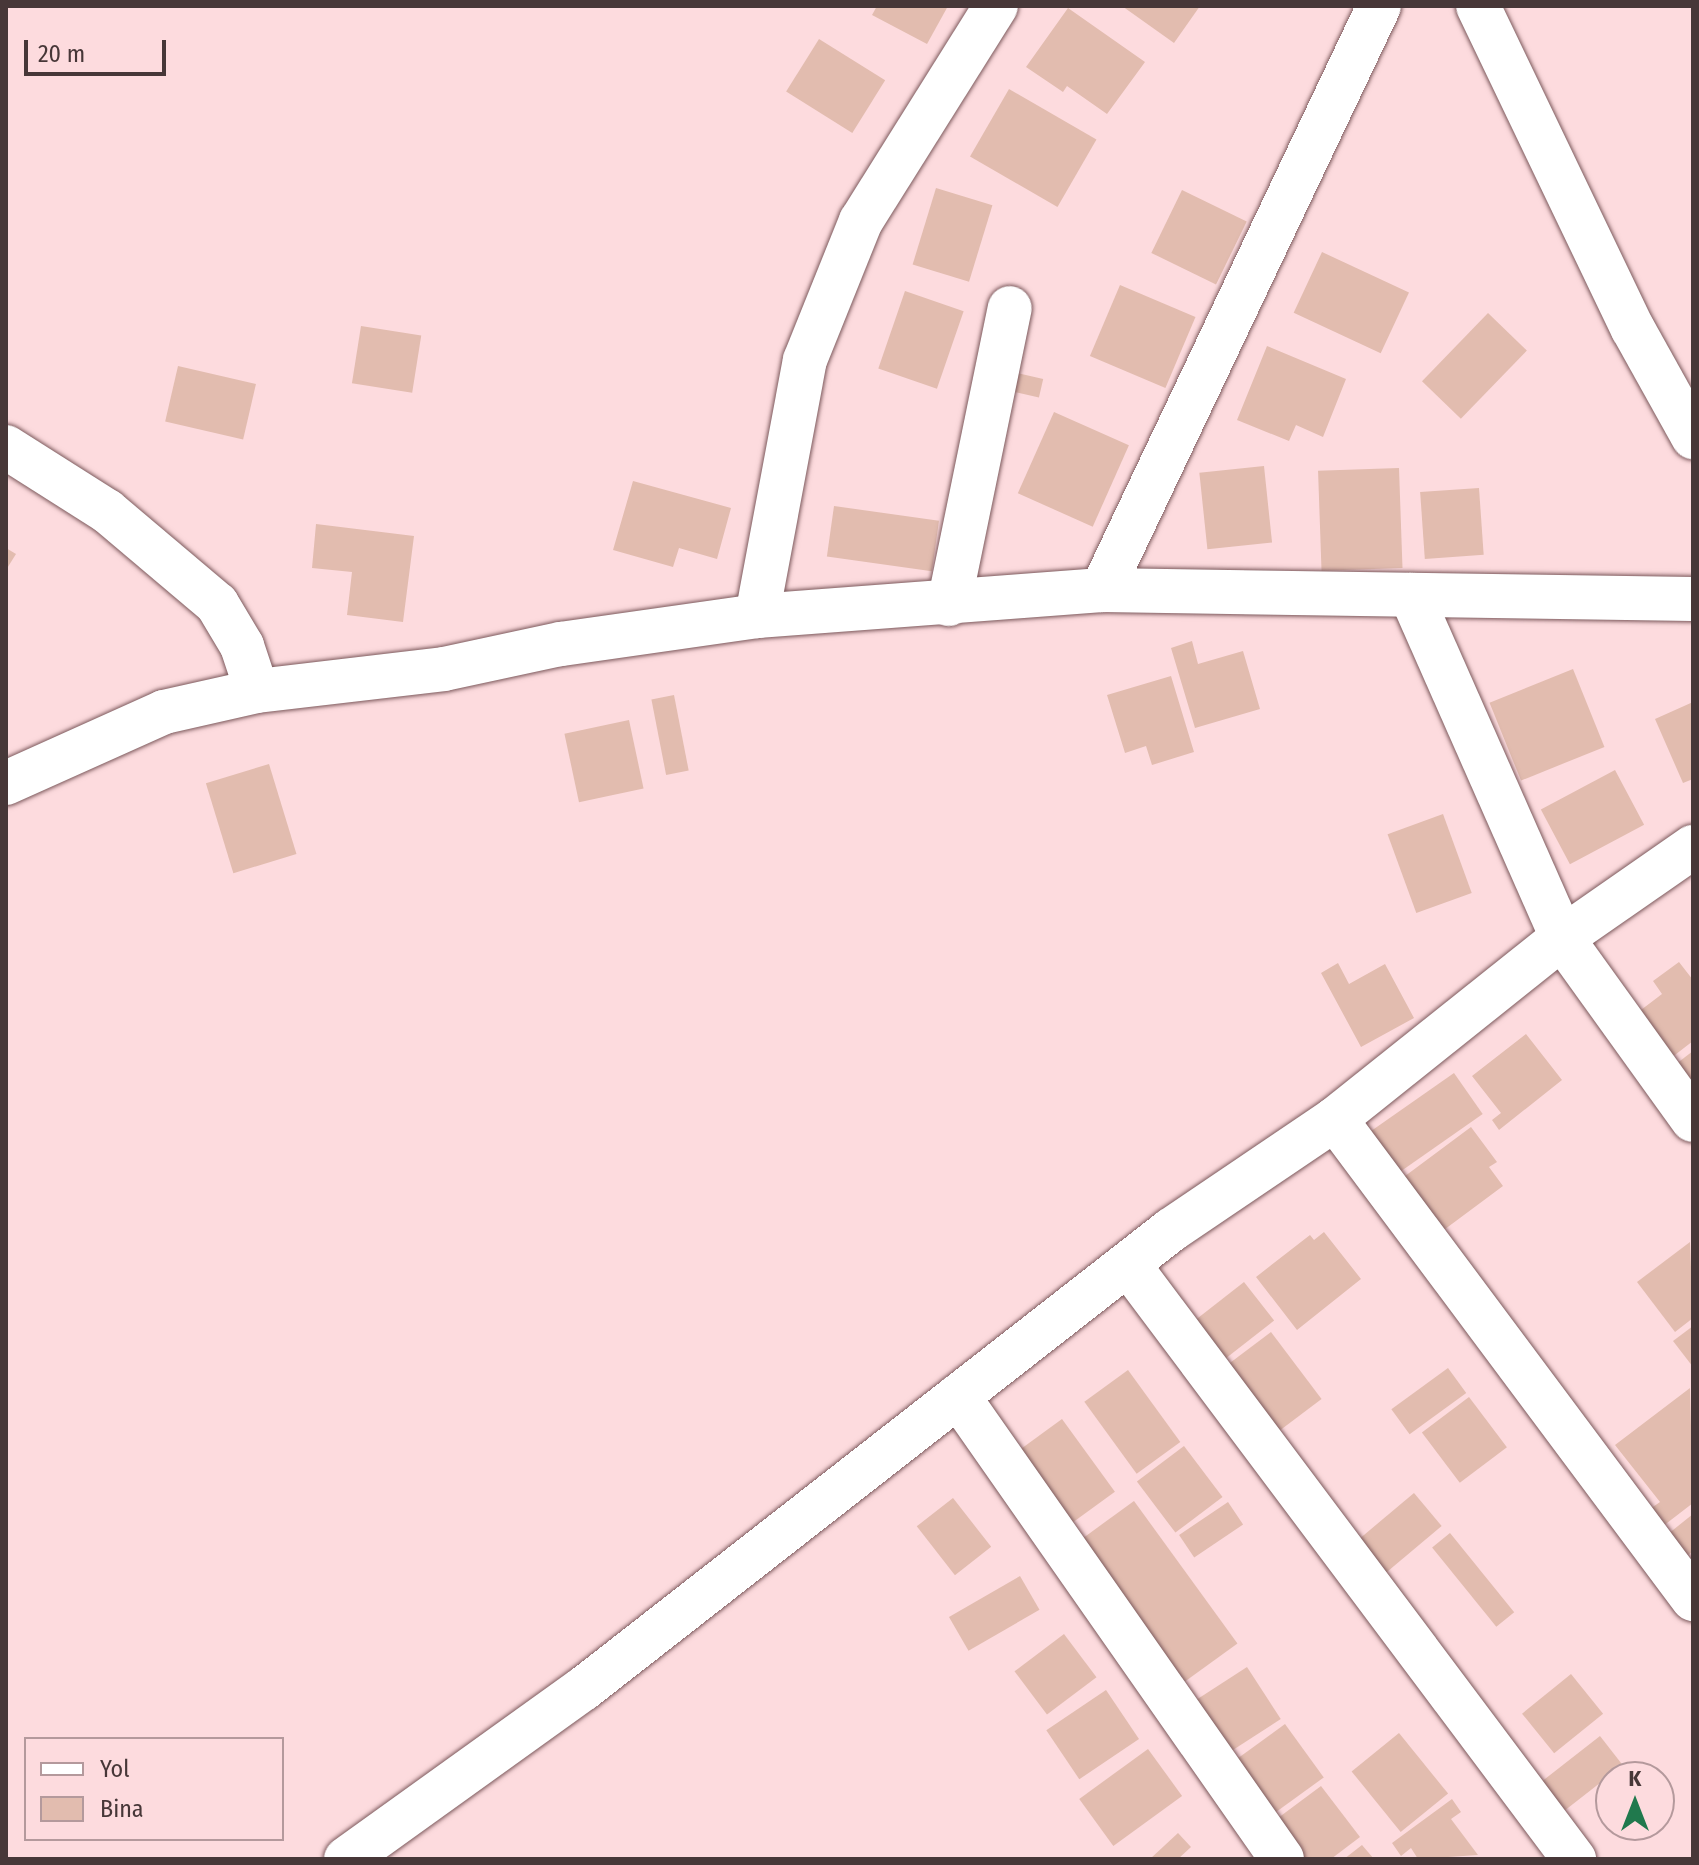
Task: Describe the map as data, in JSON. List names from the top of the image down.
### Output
{
  "legend": ["Yol", "Bina"],
  "scale_bar": "20 m",
  "north": "top"
}
